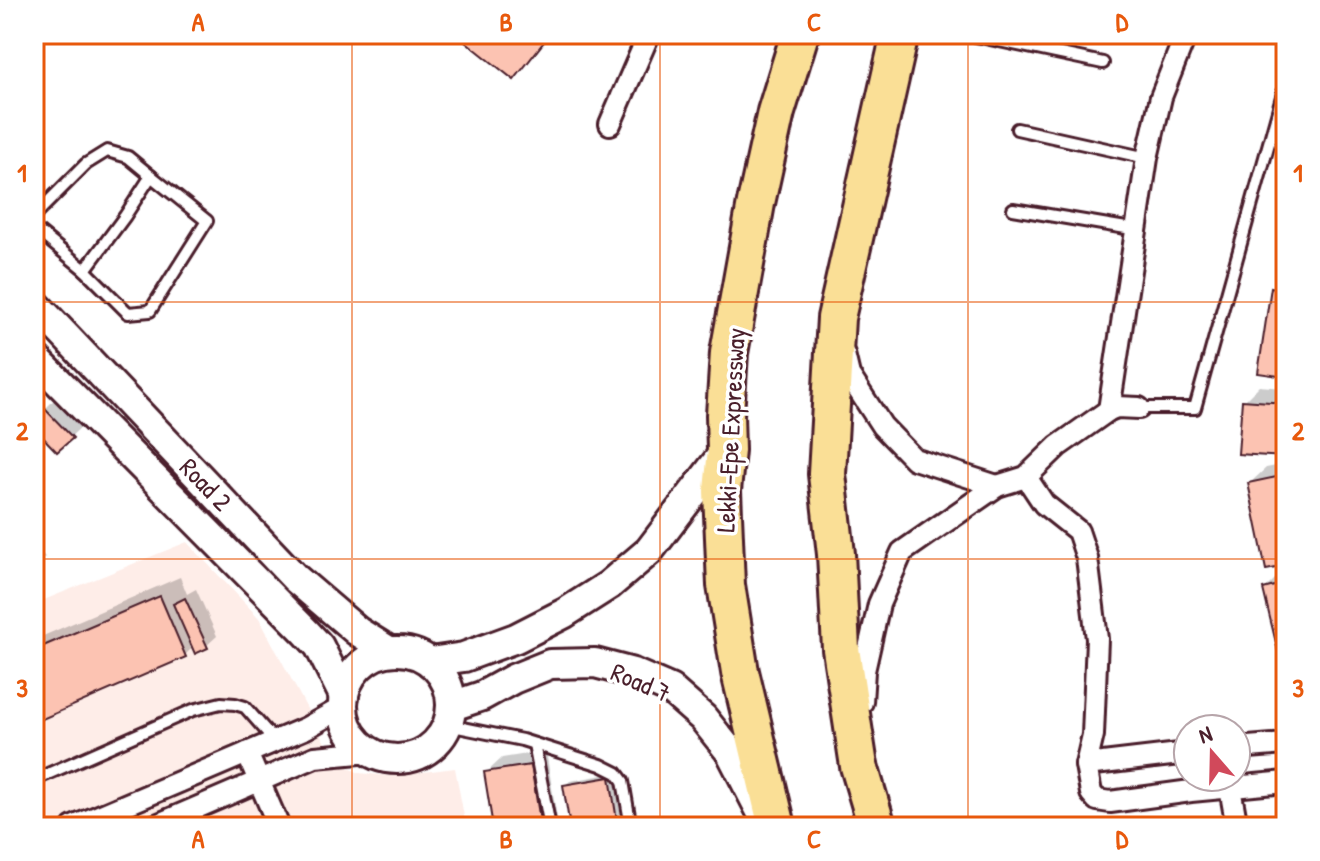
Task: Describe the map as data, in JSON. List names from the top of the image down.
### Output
{
  "streets": {
    "highway": ["Lekki-Epe Expressway"],
    "street": ["Road 2", "Road 7"]
  },
  "crossings": [
    ["Road 2", "Road 7"]
  ],
  "north": "top",
  "grid": {
    "columns": [
      "A",
      "B",
      "C",
      "D"
    ],
    "rows": ["1", "2", "3"]
  }
}
